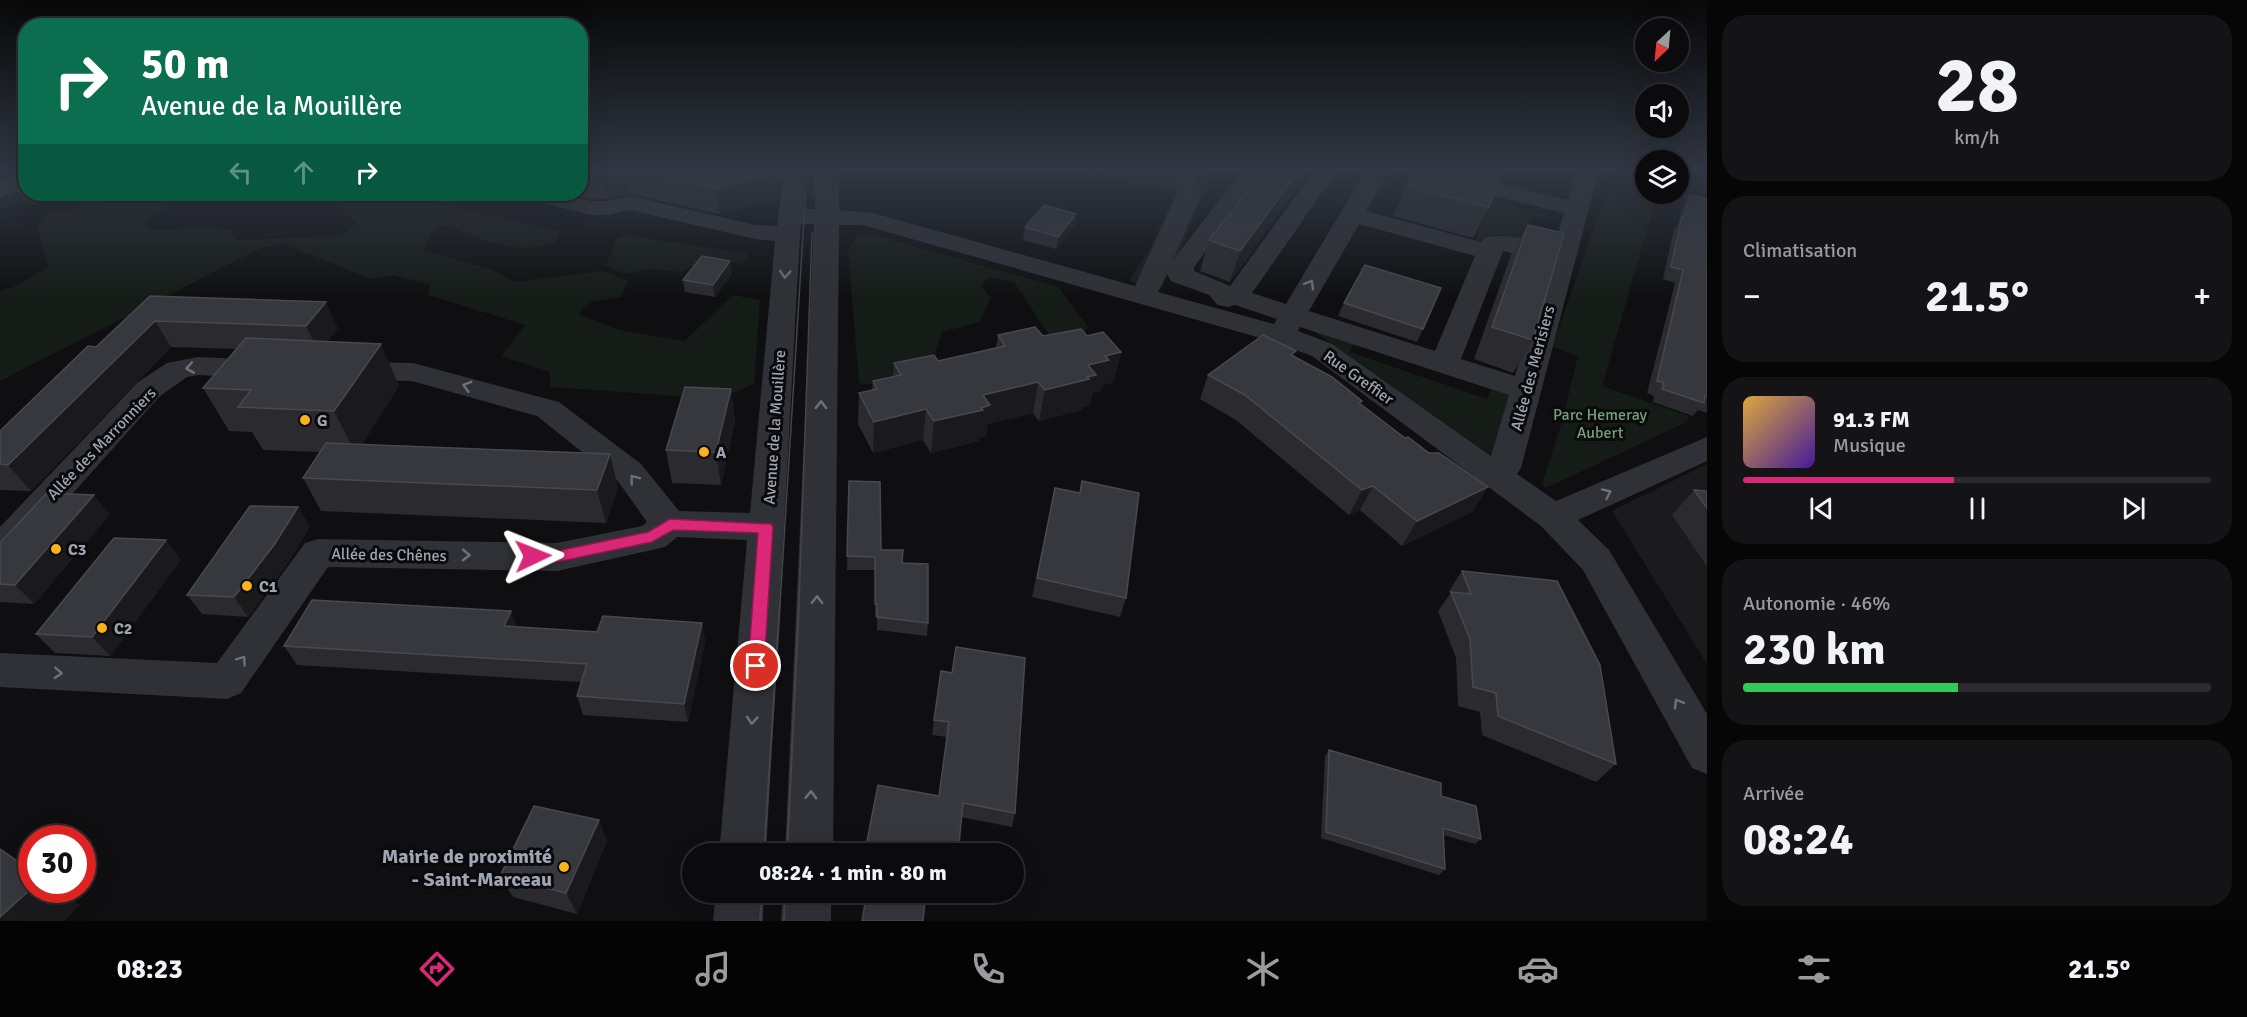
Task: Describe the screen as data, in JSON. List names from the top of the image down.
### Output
{
  "streets": {
    "street": [
      "Allée des Merisiers",
      "Rue Greffier",
      "Avenue de la Mouillère",
      "Allée des Marronniers",
      "Allée des Chênes"
    ]
  },
  "crossings": [
    ["Allée des Merisiers", "Rue Greffier"],
    ["Allée des Marronniers", "Allée des Chênes"]
  ],
  "one_way": ["Allée des Marronniers", "Allée des Chênes"],
  "parks": ["Parc Hemeray Aubert"],
  "places": [
    "G",
    "A",
    "C3",
    "C1",
    "C2",
    "Mairie de proximité - Saint-Marceau"
  ],
  "north": "bottom left",
  "page": {
    "tile": [
      ["28", "km/h"],
      "Climatisation",
      ["Autonomie · 46%", "230 km"],
      ["Arrivée", "08:24"]
    ],
    "turn": ["50 m", "Avenue de la Mouillère"],
    "heat": ["−", "21.5°", "+"],
    "song": ["91.3 FM", "Musique"],
    "limit": "30",
    "trip": "08:24 · 1 min · 80 m",
    "tabs": ["08:23", "21.5°"]
  }
}
